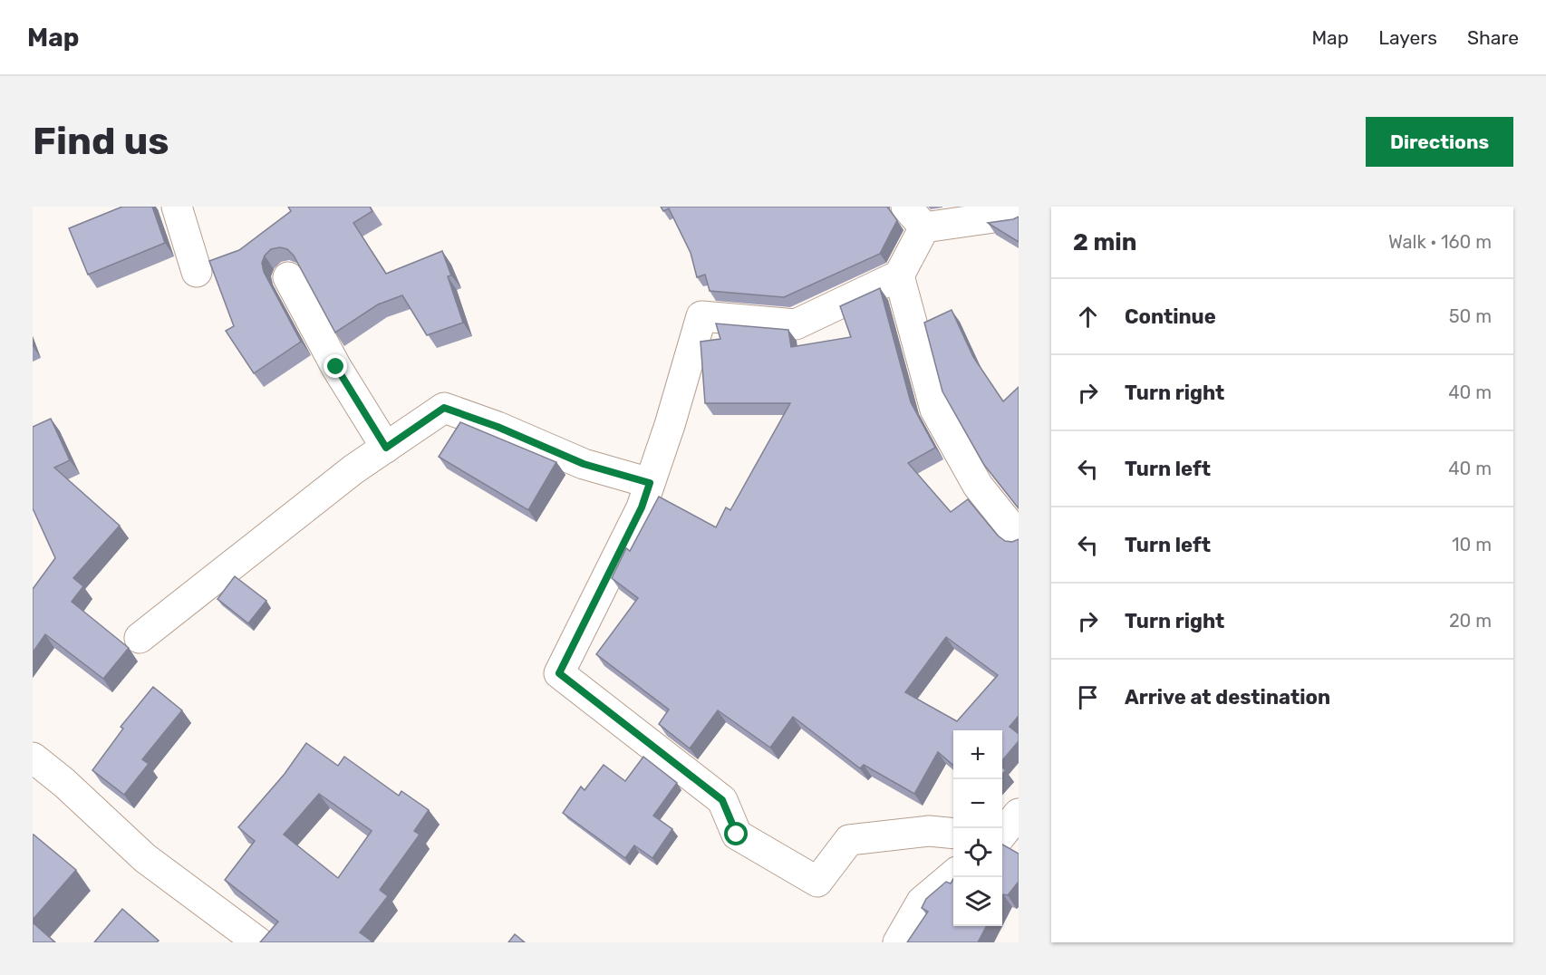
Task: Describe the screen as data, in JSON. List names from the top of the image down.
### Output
{
  "page": {
    "header": "Map",
    "nav": ["Map", "Layers", "Share"],
    "buttons": "Directions",
    "title": "Find us",
    "heading": ["2 min", "Walk · 160 m"],
    "list": [
      ["Continue", "50 m"],
      ["Turn right", "40 m"],
      ["Turn left", "40 m"],
      ["Turn left", "10 m"],
      ["Turn right", "20 m"],
      "Arrive at destination"
    ],
    "map_buttons": ["+", "−"]
  }
}
